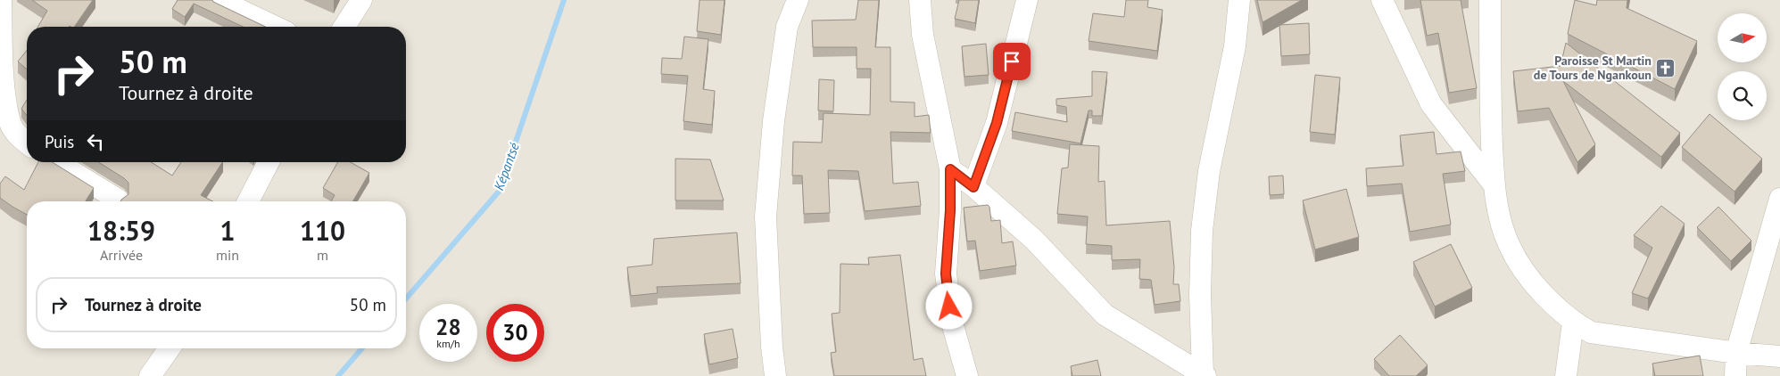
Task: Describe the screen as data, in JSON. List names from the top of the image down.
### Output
{
  "water": ["Képantsé"],
  "places": {
    "church": ["Paroisse St Martin de Tours de Ngankoun"]
  },
  "north": "right",
  "page": {
    "turn": ["50 m", "Tournez à droite"],
    "then": "Puis",
    "eta": [
      "18:59",
      "Arrivée",
      "1",
      "min",
      "110",
      "m"
    ],
    "list": [
      {
        "name": "Tournez à droite",
        "value": "50 m"
      }
    ],
    "speed": "28 km/h",
    "limit": "30"
  }
}
